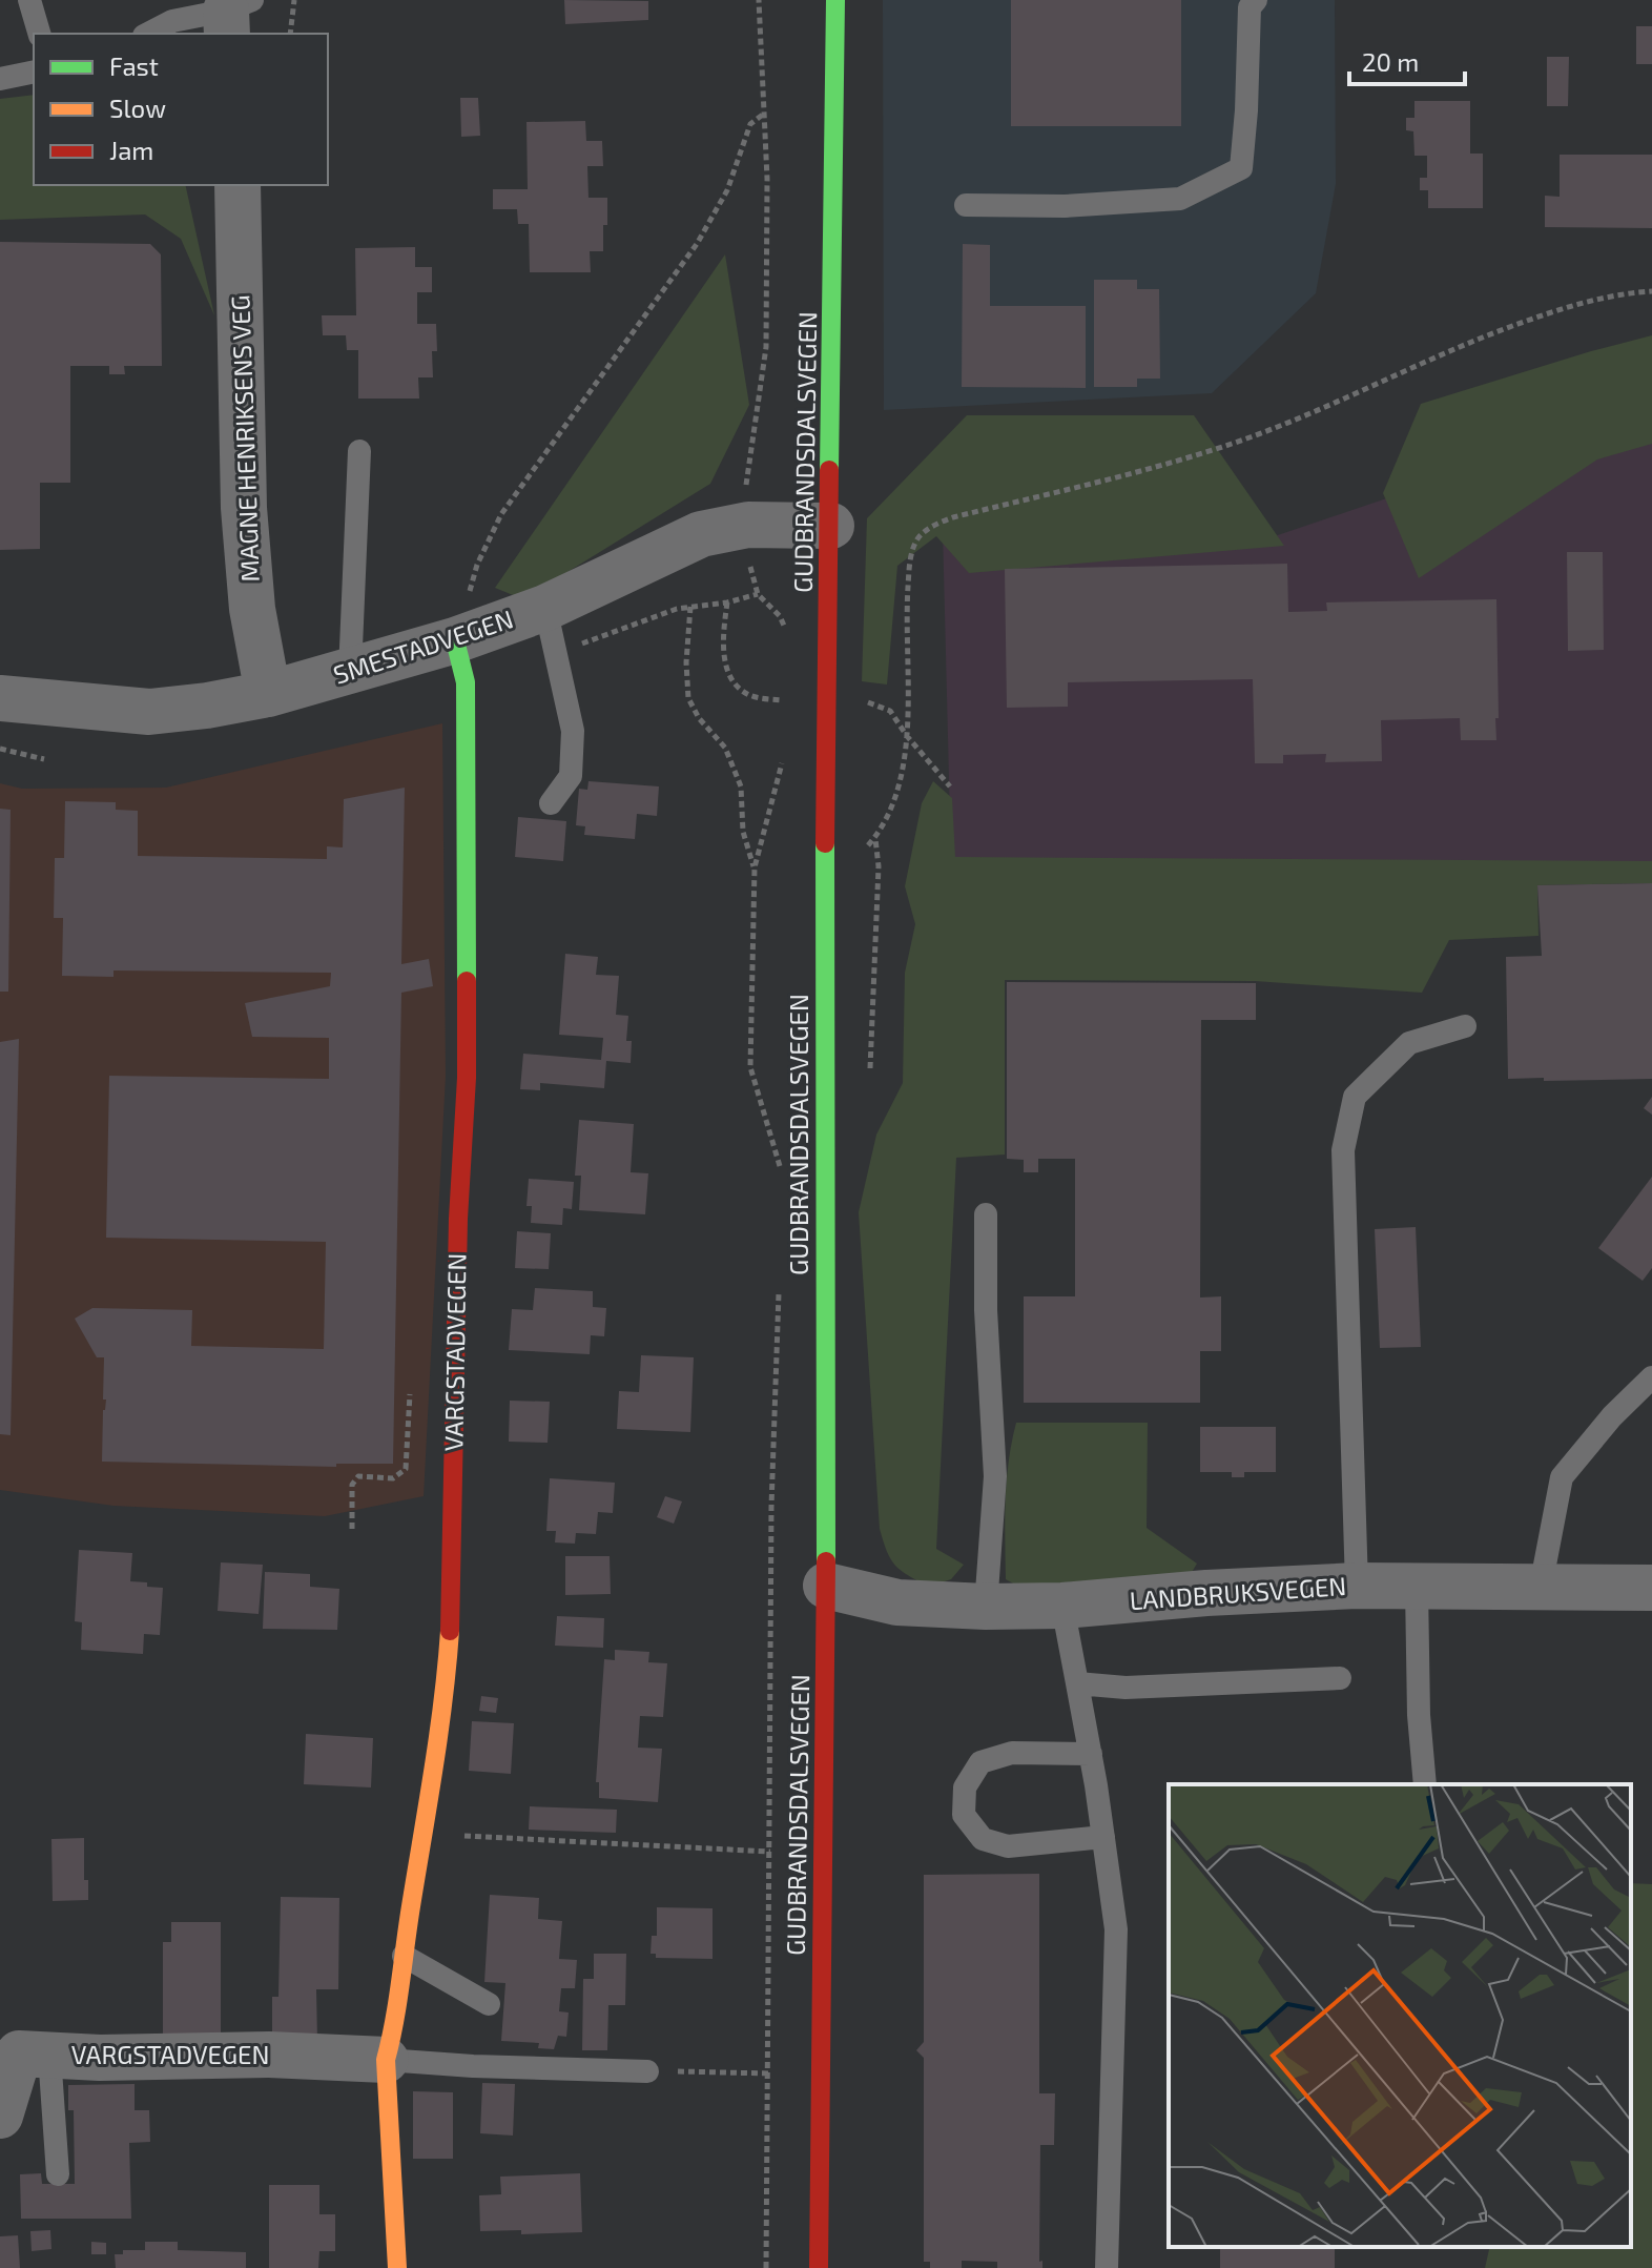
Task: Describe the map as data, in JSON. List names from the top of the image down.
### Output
{
  "streets": {
    "main road": ["GUDBRANDSDALSVEGEN", "VARGSTADVEGEN"],
    "street": ["MAGNE HENRIKSENS VEG", "SMESTADVEGEN", "LANDBRUKSVEGEN"]
  },
  "crossings": [
    ["MAGNE HENRIKSENS VEG", "SMESTADVEGEN"],
    ["GUDBRANDSDALSVEGEN", "SMESTADVEGEN"],
    ["GUDBRANDSDALSVEGEN", "LANDBRUKSVEGEN"],
    ["SMESTADVEGEN", "VARGSTADVEGEN"]
  ],
  "legend": ["Fast", "Slow", "Jam"],
  "scale_bar": "20 m"
}
